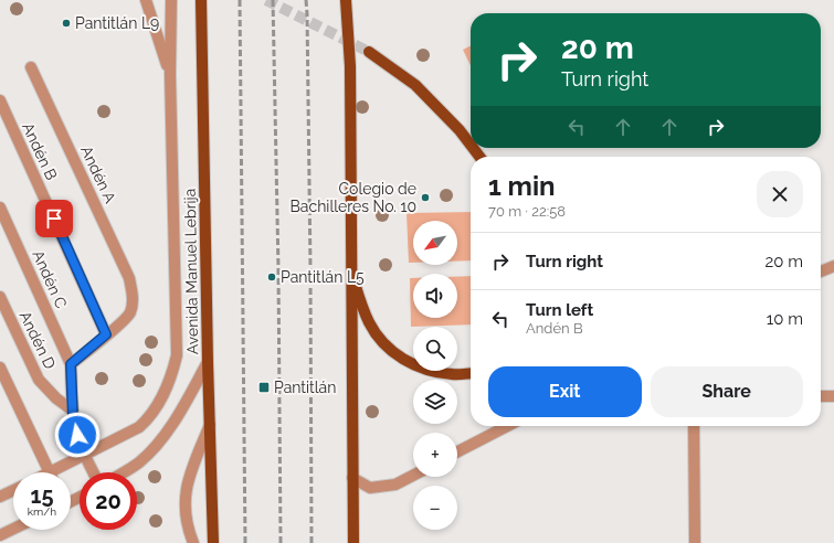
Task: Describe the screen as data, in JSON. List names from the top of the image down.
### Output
{
  "streets": {
    "main road": ["Avenida Manuel Lebrija"],
    "street": [
      "Andén B",
      "Andén A",
      "Andén C",
      "Andén D"
    ]
  },
  "crossings": [
    ["Andén B", "Andén A"]
  ],
  "places": {
    "other": ["Pantitlán L9", "Colegio de Bachilleres No. 10", "Pantitlán L5"],
    "transit": ["Pantitlán"]
  },
  "north": "bottom left",
  "page": {
    "turn": ["20 m", "Turn right"],
    "heading": ["1 min", "70 m · 22:58"],
    "map_buttons": ["+", "−"],
    "list": [
      {
        "name": "Turn right",
        "value": "20 m"
      },
      {
        "name": "Turn left",
        "note": "Andén B",
        "value": "10 m"
      }
    ],
    "buttons": ["Exit", "Share"],
    "speed": "15 km/h",
    "limit": "20"
  }
}
